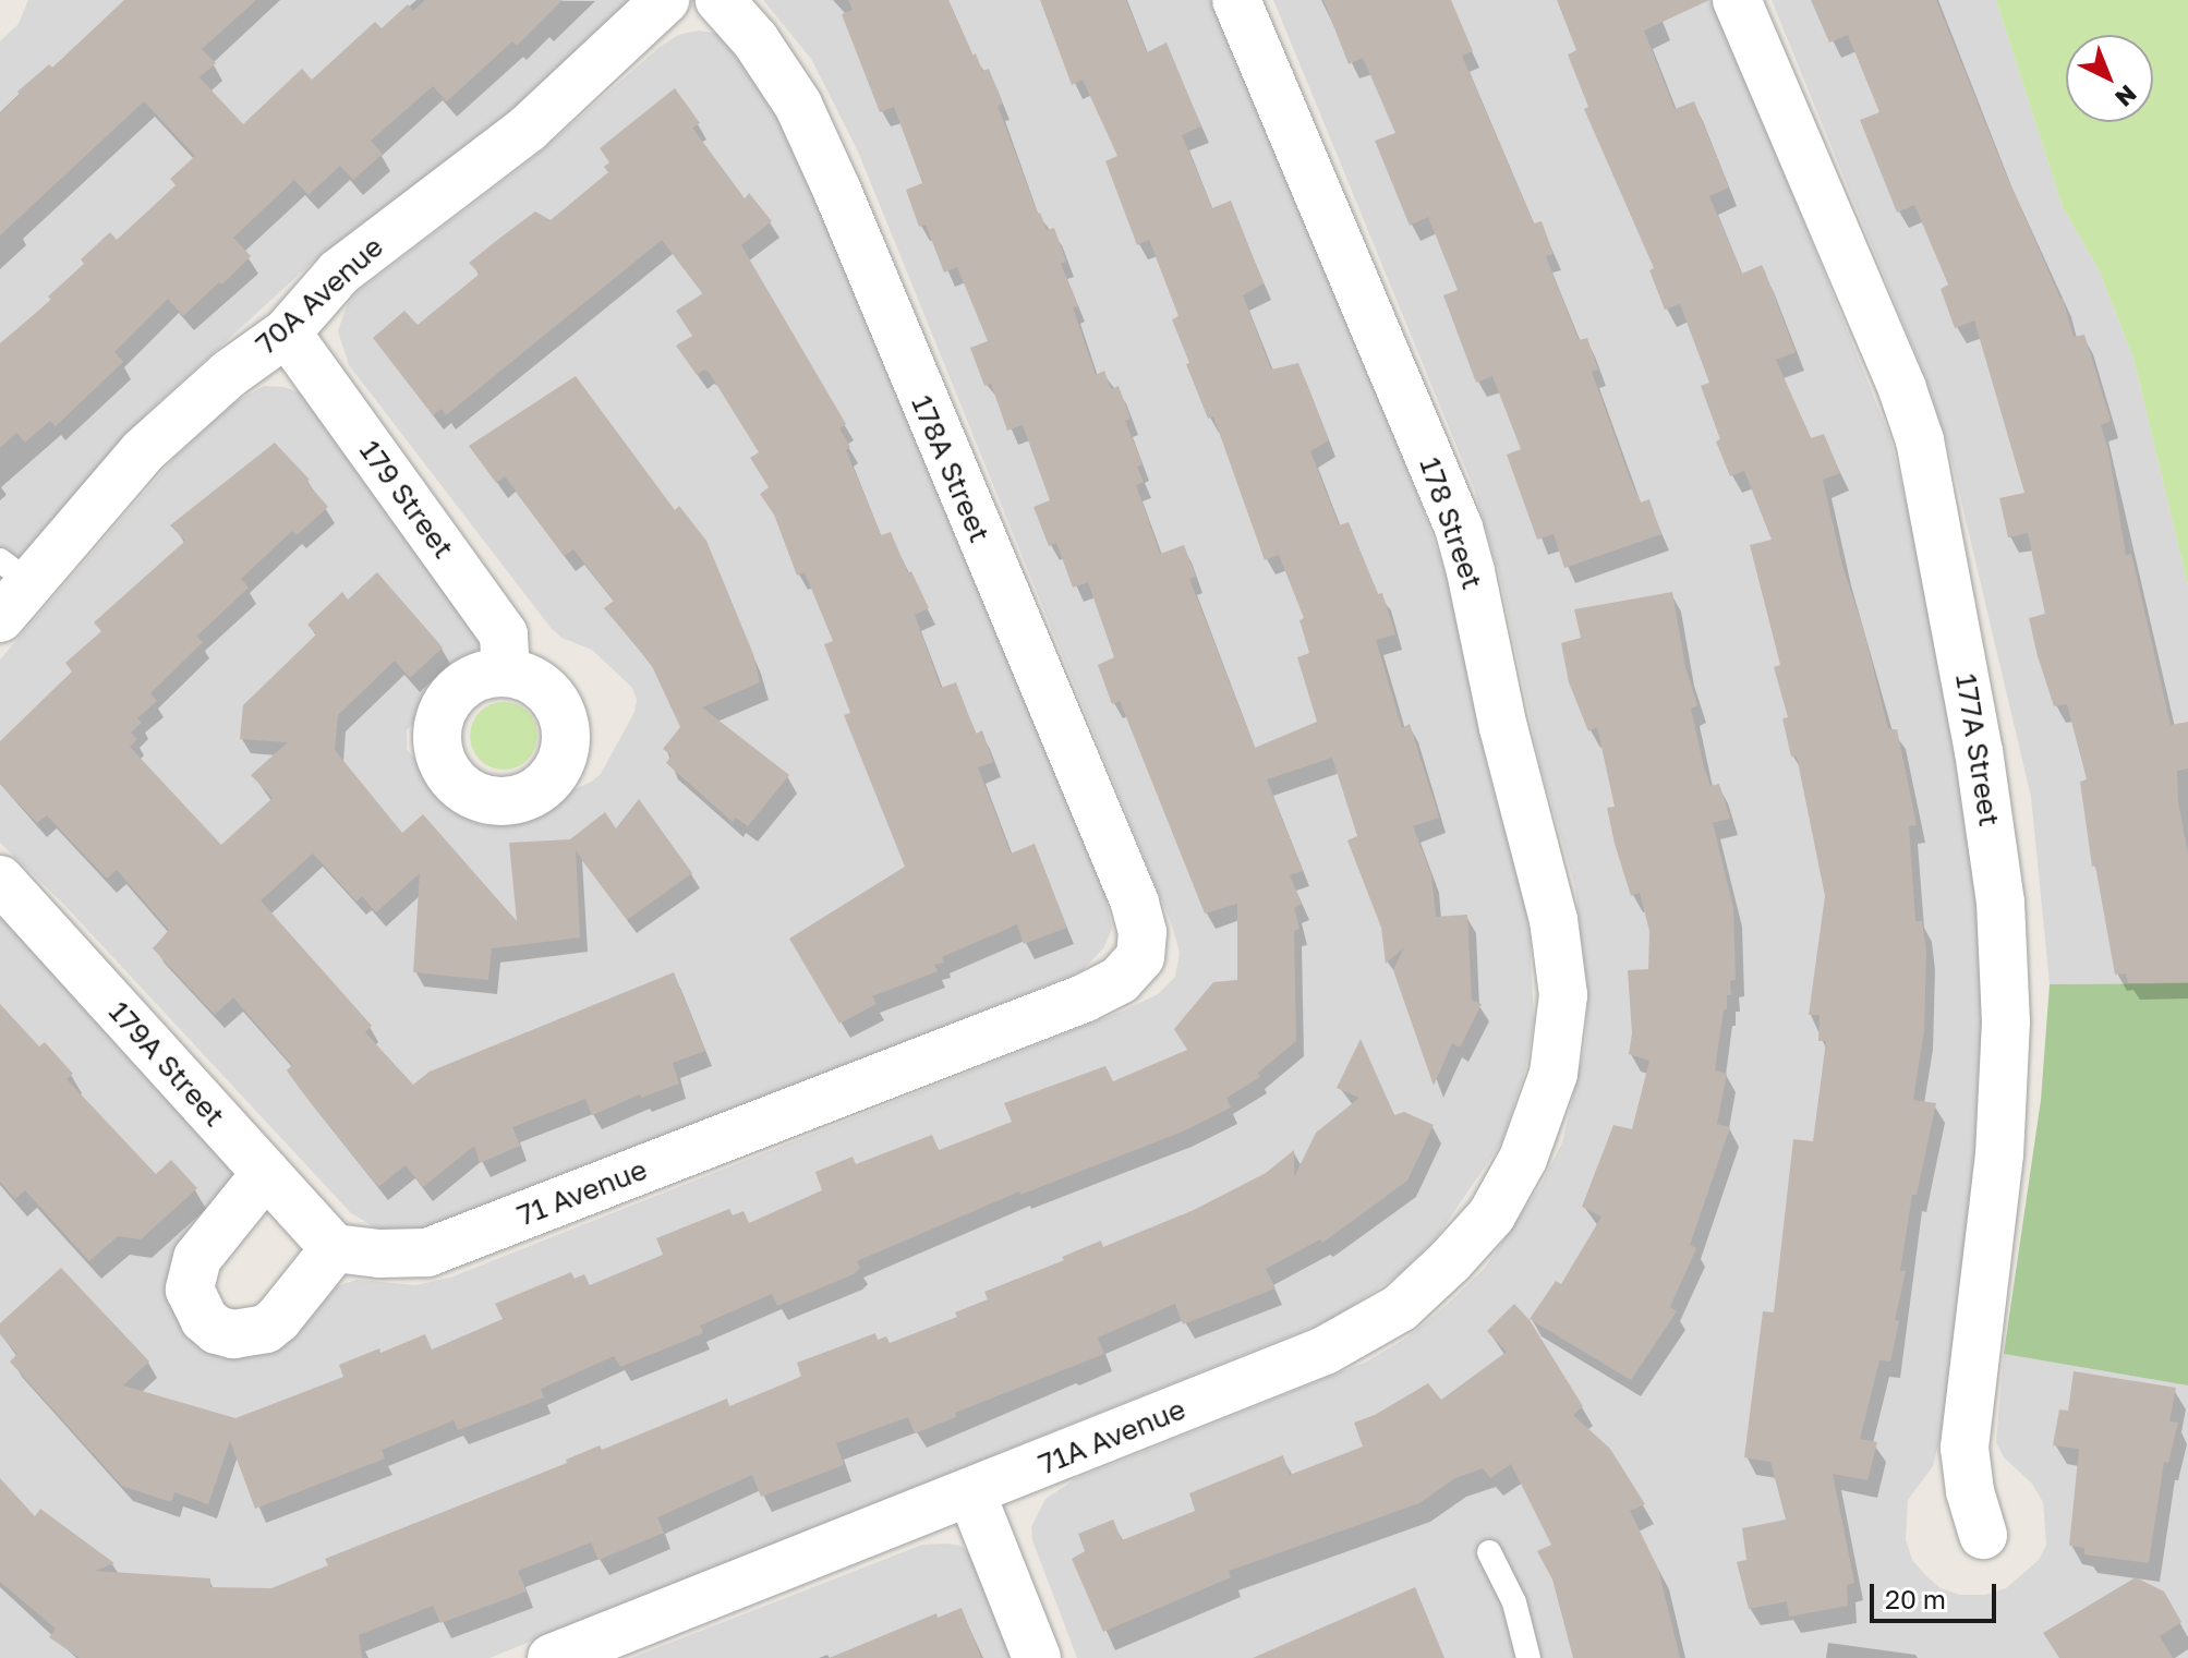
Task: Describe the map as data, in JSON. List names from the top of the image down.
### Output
{
  "streets": {
    "street": [
      "70A Avenue",
      "178A Street",
      "179 Street",
      "178 Street",
      "177A Street",
      "179A Street",
      "71 Avenue",
      "71A Avenue"
    ]
  },
  "crossings": [
    ["70A Avenue", "179 Street"],
    ["178A Street", "71 Avenue"],
    ["178 Street", "71A Avenue"],
    ["179A Street", "71 Avenue"]
  ],
  "scale_bar": "20 m",
  "north": "bottom right"
}
